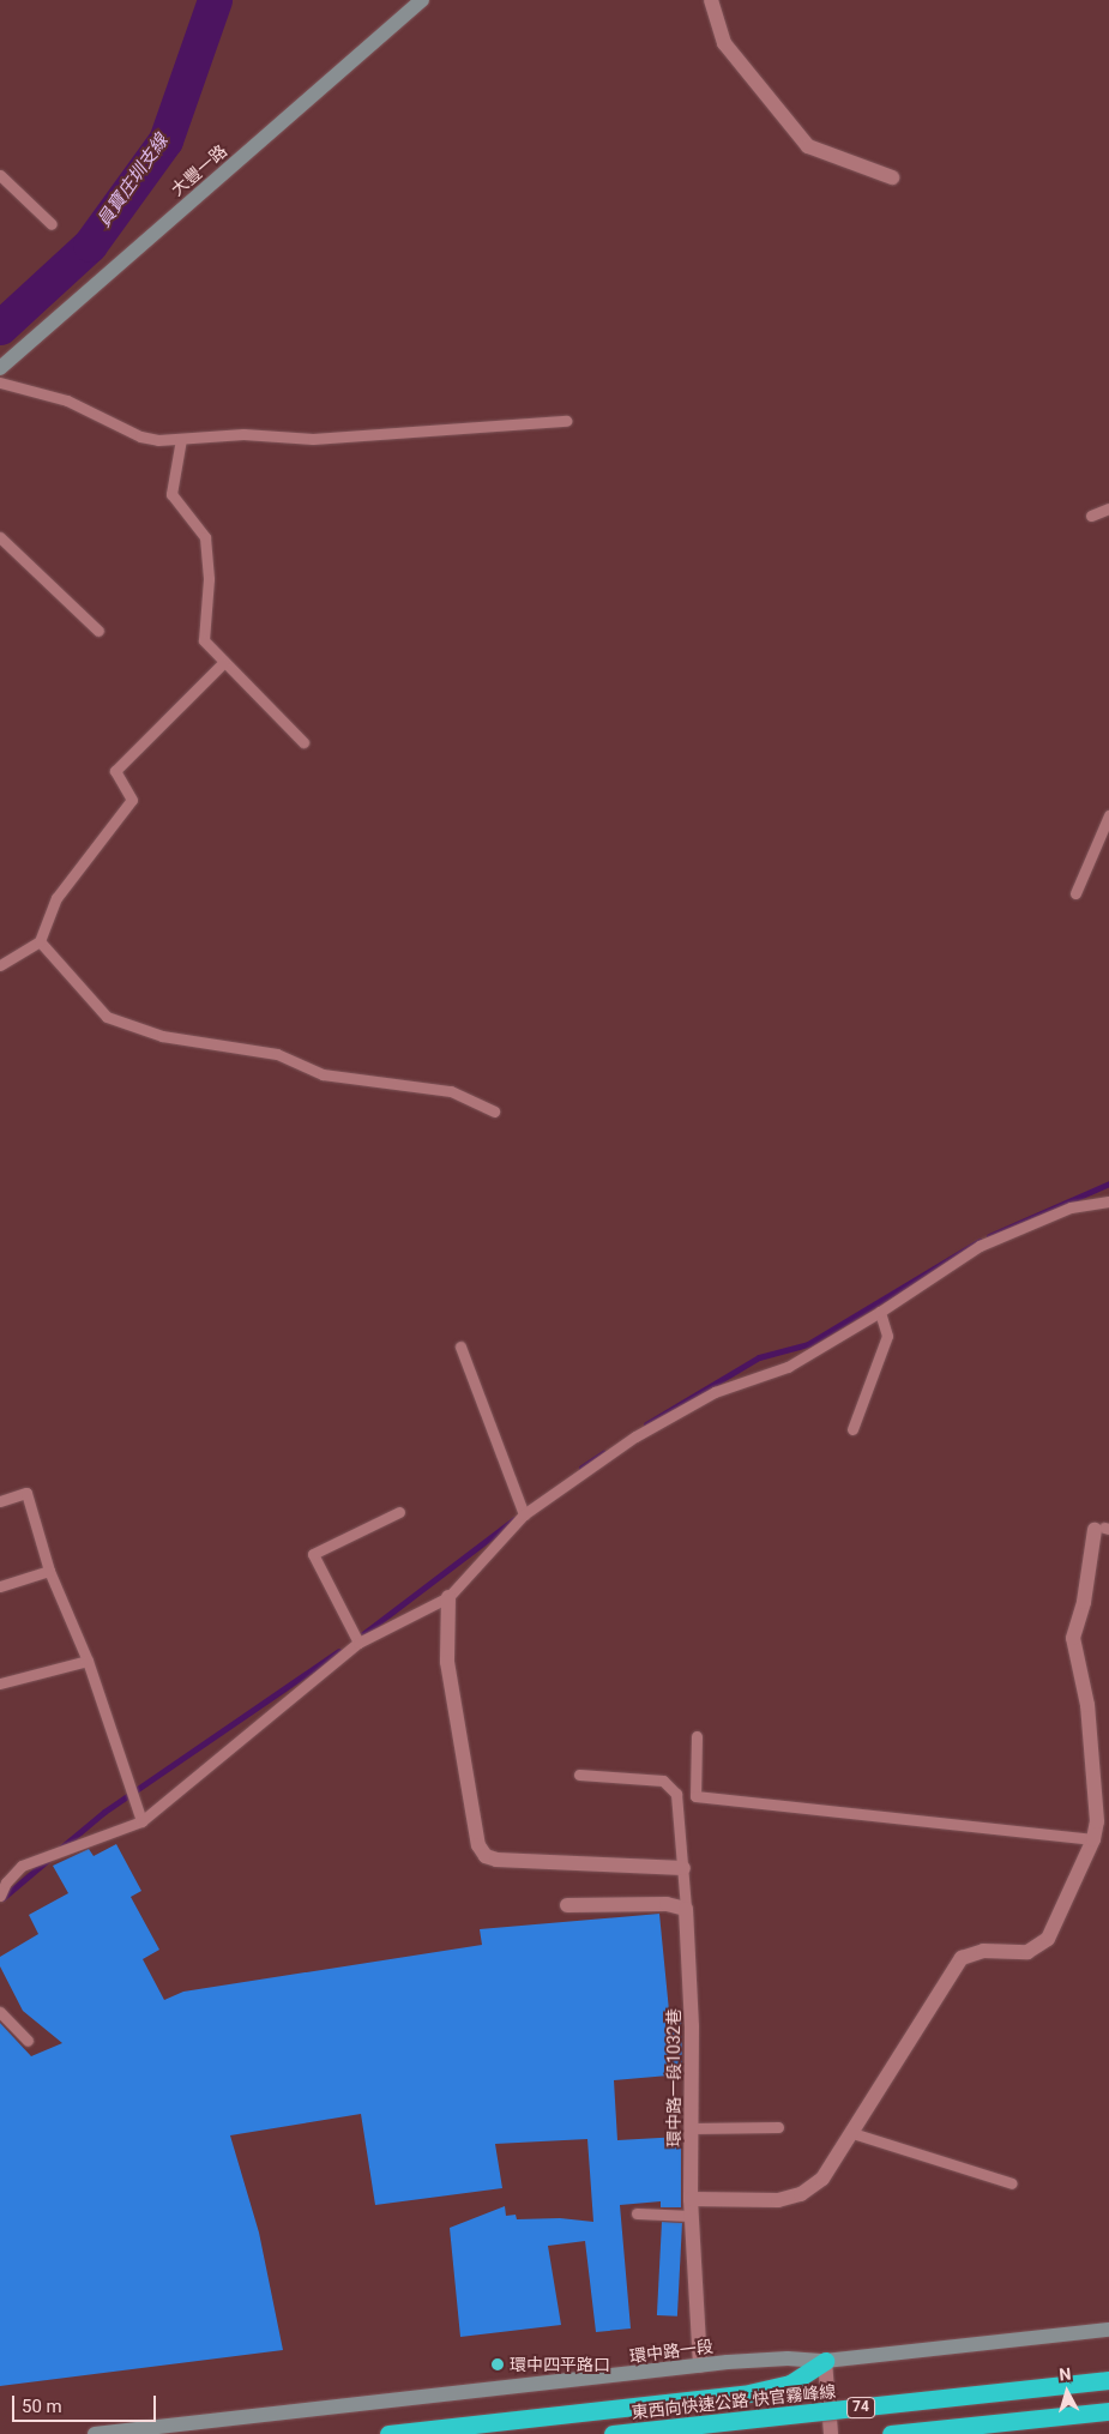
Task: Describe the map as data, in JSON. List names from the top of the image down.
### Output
{
  "streets": {
    "highway": ["東西向快速公路 快官霧峰線", "74"],
    "street": ["大豐一路", "環中路一段1032巷", "環中路一段"]
  },
  "crossings": [
    ["環中路一段1032巷", "環中路一段"]
  ],
  "water": ["員寶庄圳支線"],
  "places": ["環中四平路口"],
  "scale_bar": "50 m",
  "north": "top"
}
